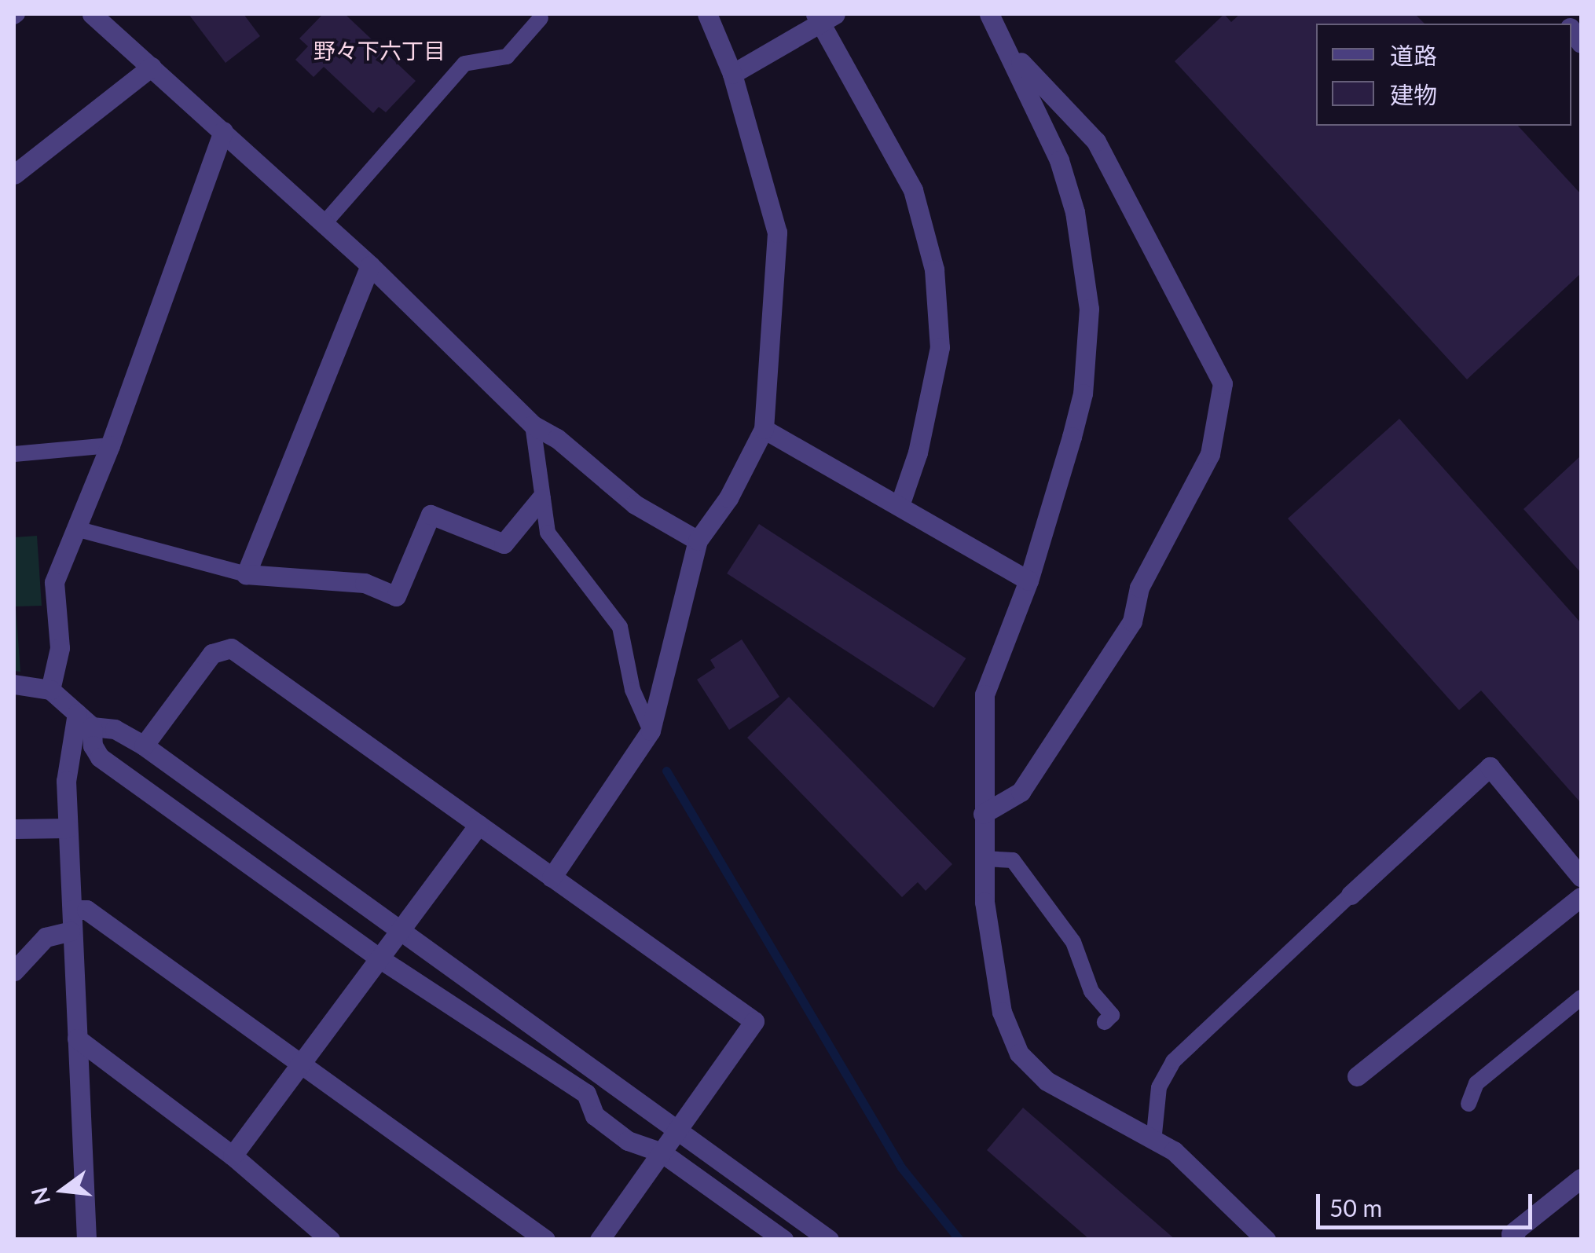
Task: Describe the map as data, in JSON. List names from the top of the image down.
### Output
{
  "districts": ["野々下六丁目"],
  "legend": ["道路", "建物"],
  "scale_bar": "50 m",
  "north": "left"
}
